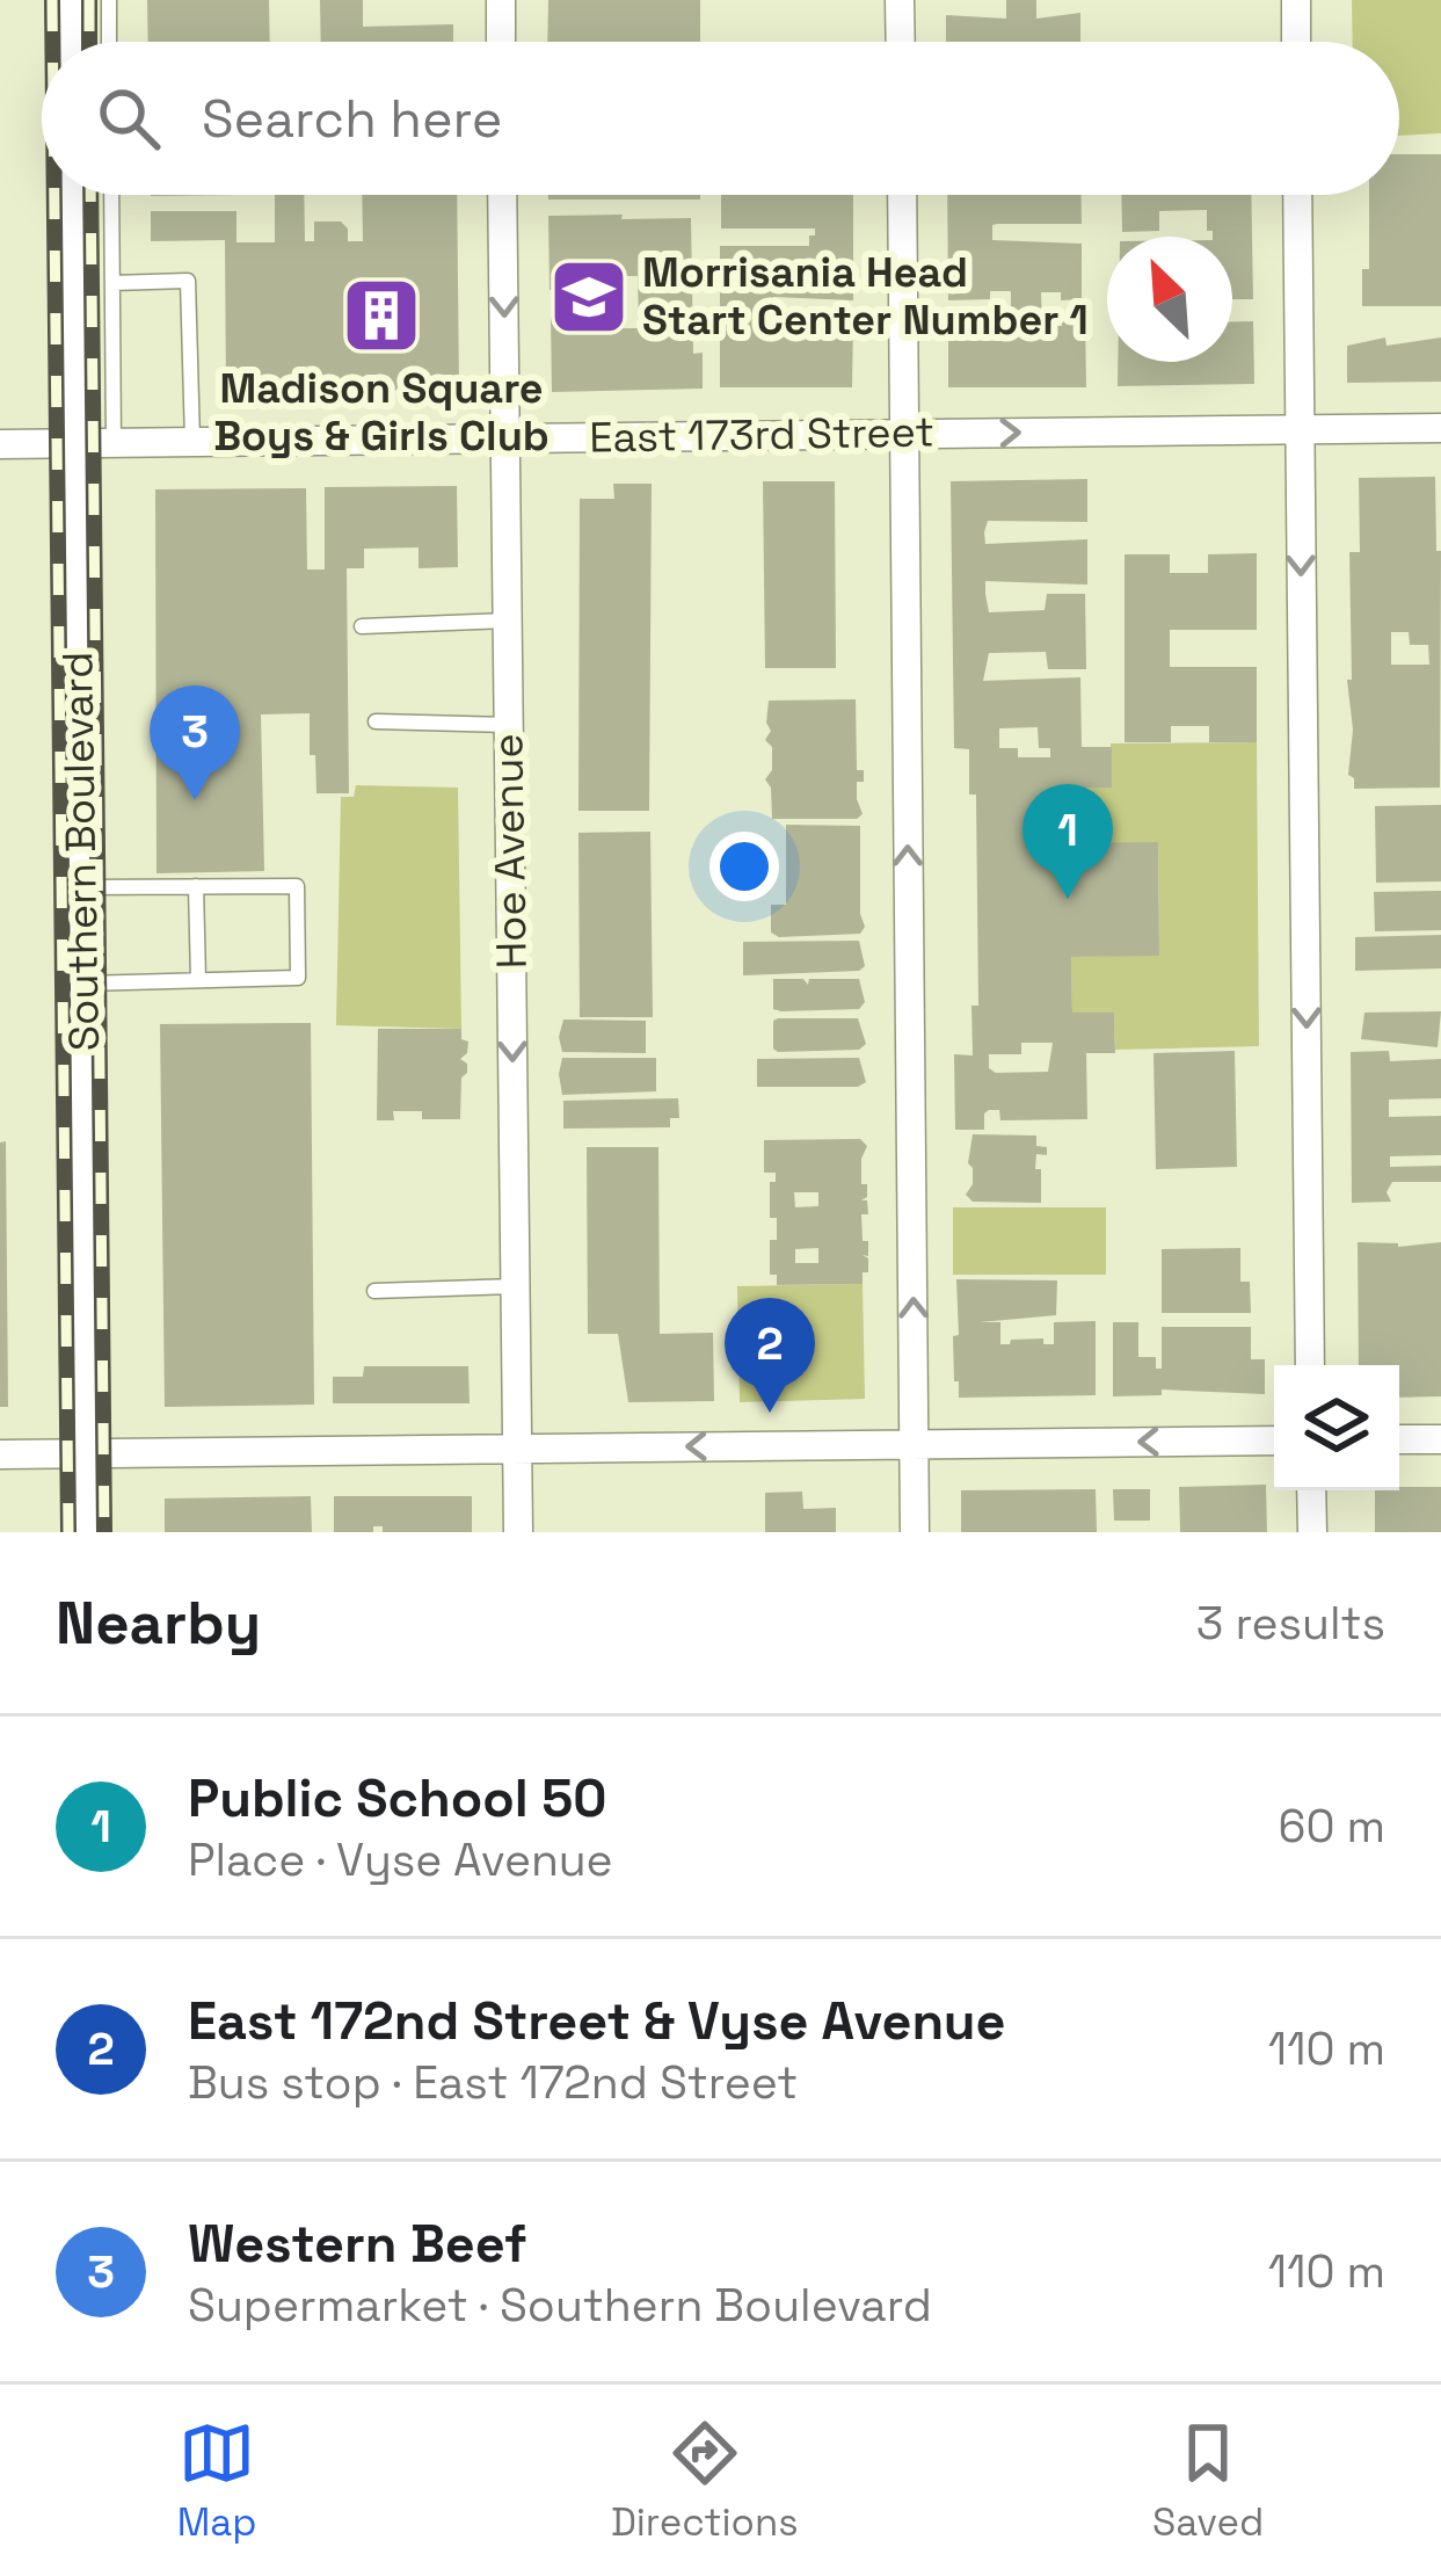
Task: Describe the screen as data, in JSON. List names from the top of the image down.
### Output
{
  "streets": {
    "main road": ["Southern Boulevard"],
    "street": ["East 173rd Street", "Hoe Avenue"]
  },
  "crossings": [
    ["East 173rd Street", "Southern Boulevard"],
    ["East 173rd Street", "Hoe Avenue"]
  ],
  "one_way": ["Hoe Avenue"],
  "places": {
    "school or university": ["Morrisania Head Start Center Number 1"],
    "building": ["Madison Square Boys & Girls Club"]
  },
  "north": "top left",
  "page": {
    "search": "Search here",
    "pins": ["3", "1", "2"],
    "heading": ["Nearby", "3 results"],
    "list": [
      {
        "mark": "1",
        "name": "Public School 50",
        "note": "Place · Vyse Avenue",
        "value": "60 m"
      },
      {
        "mark": "2",
        "name": "East 172nd Street & Vyse Avenue",
        "note": "Bus stop · East 172nd Street",
        "value": "110 m"
      },
      {
        "mark": "3",
        "name": "Western Beef",
        "note": "Supermarket · Southern Boulevard",
        "value": "110 m"
      }
    ],
    "nav": ["Map", "Directions", "Saved"]
  }
}
